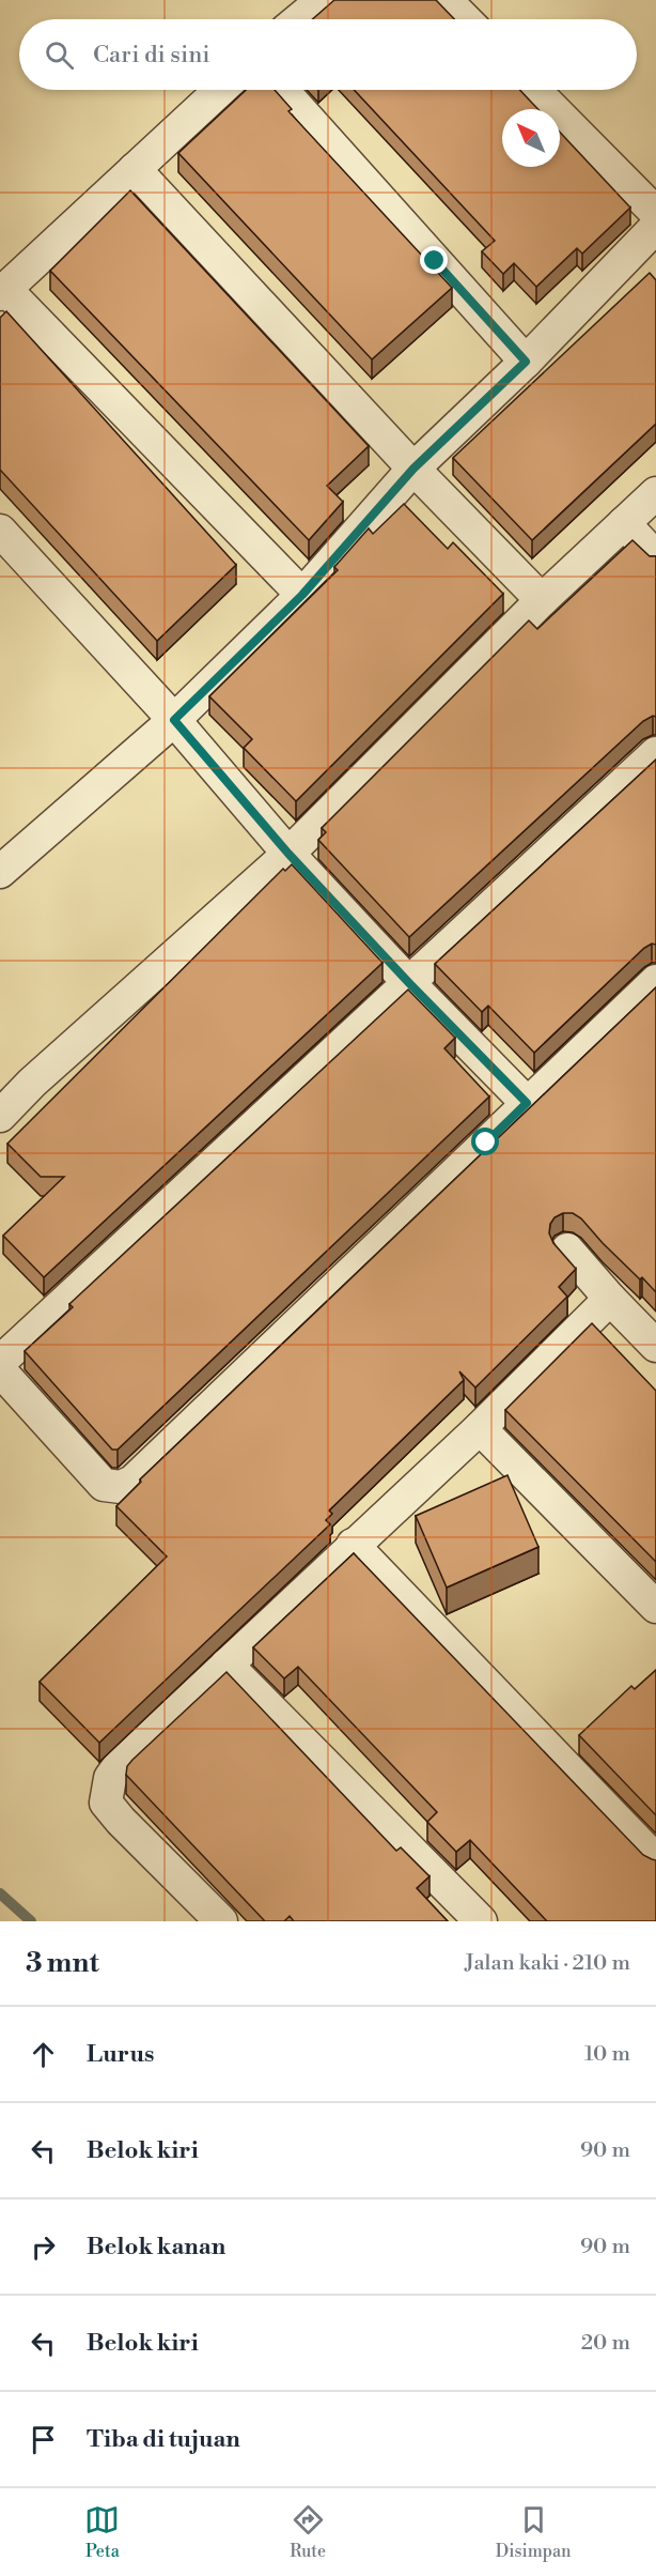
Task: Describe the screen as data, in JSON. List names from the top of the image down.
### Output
{
  "north": "top left",
  "page": {
    "search": "Cari di sini",
    "heading": ["3 mnt", "Jalan kaki · 210 m"],
    "list": [
      ["Lurus", "10 m"],
      ["Belok kiri", "90 m"],
      ["Belok kanan", "90 m"],
      ["Belok kiri", "20 m"],
      "Tiba di tujuan"
    ],
    "nav": ["Peta", "Rute", "Disimpan"]
  }
}
